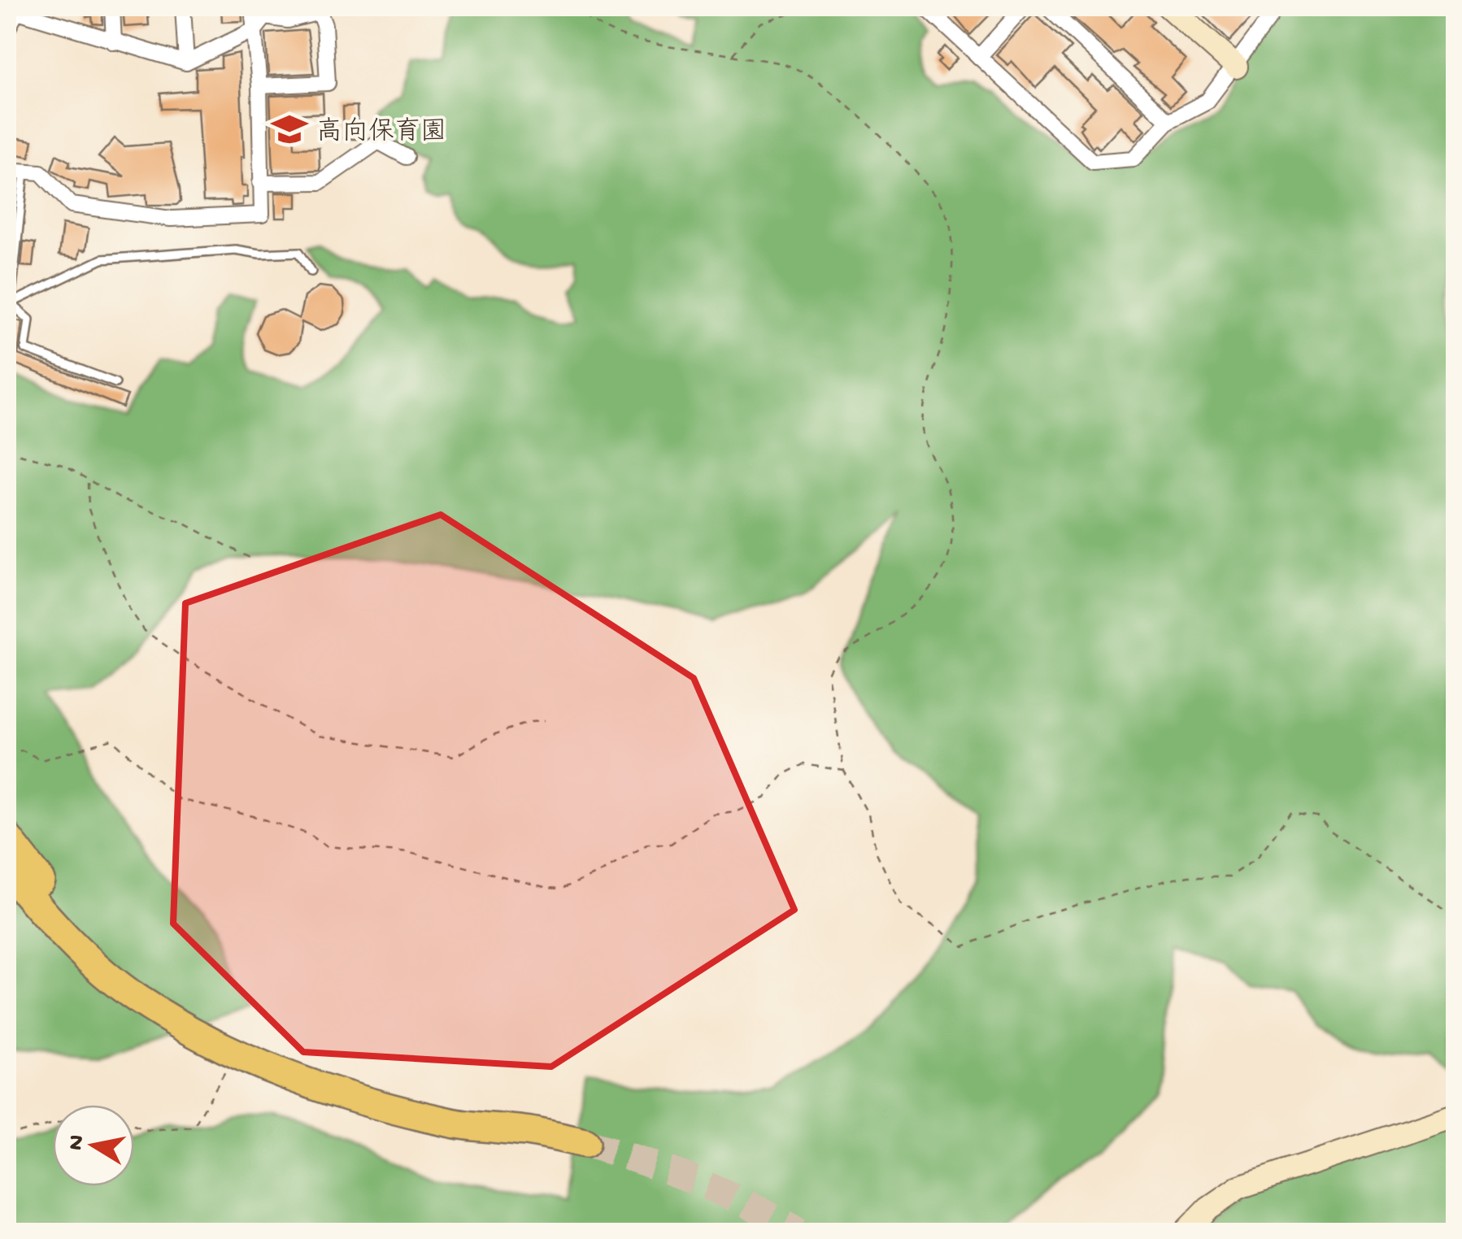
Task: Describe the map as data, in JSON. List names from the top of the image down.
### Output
{
  "places": {
    "school or university": ["高向保育園"]
  },
  "north": "left"
}
